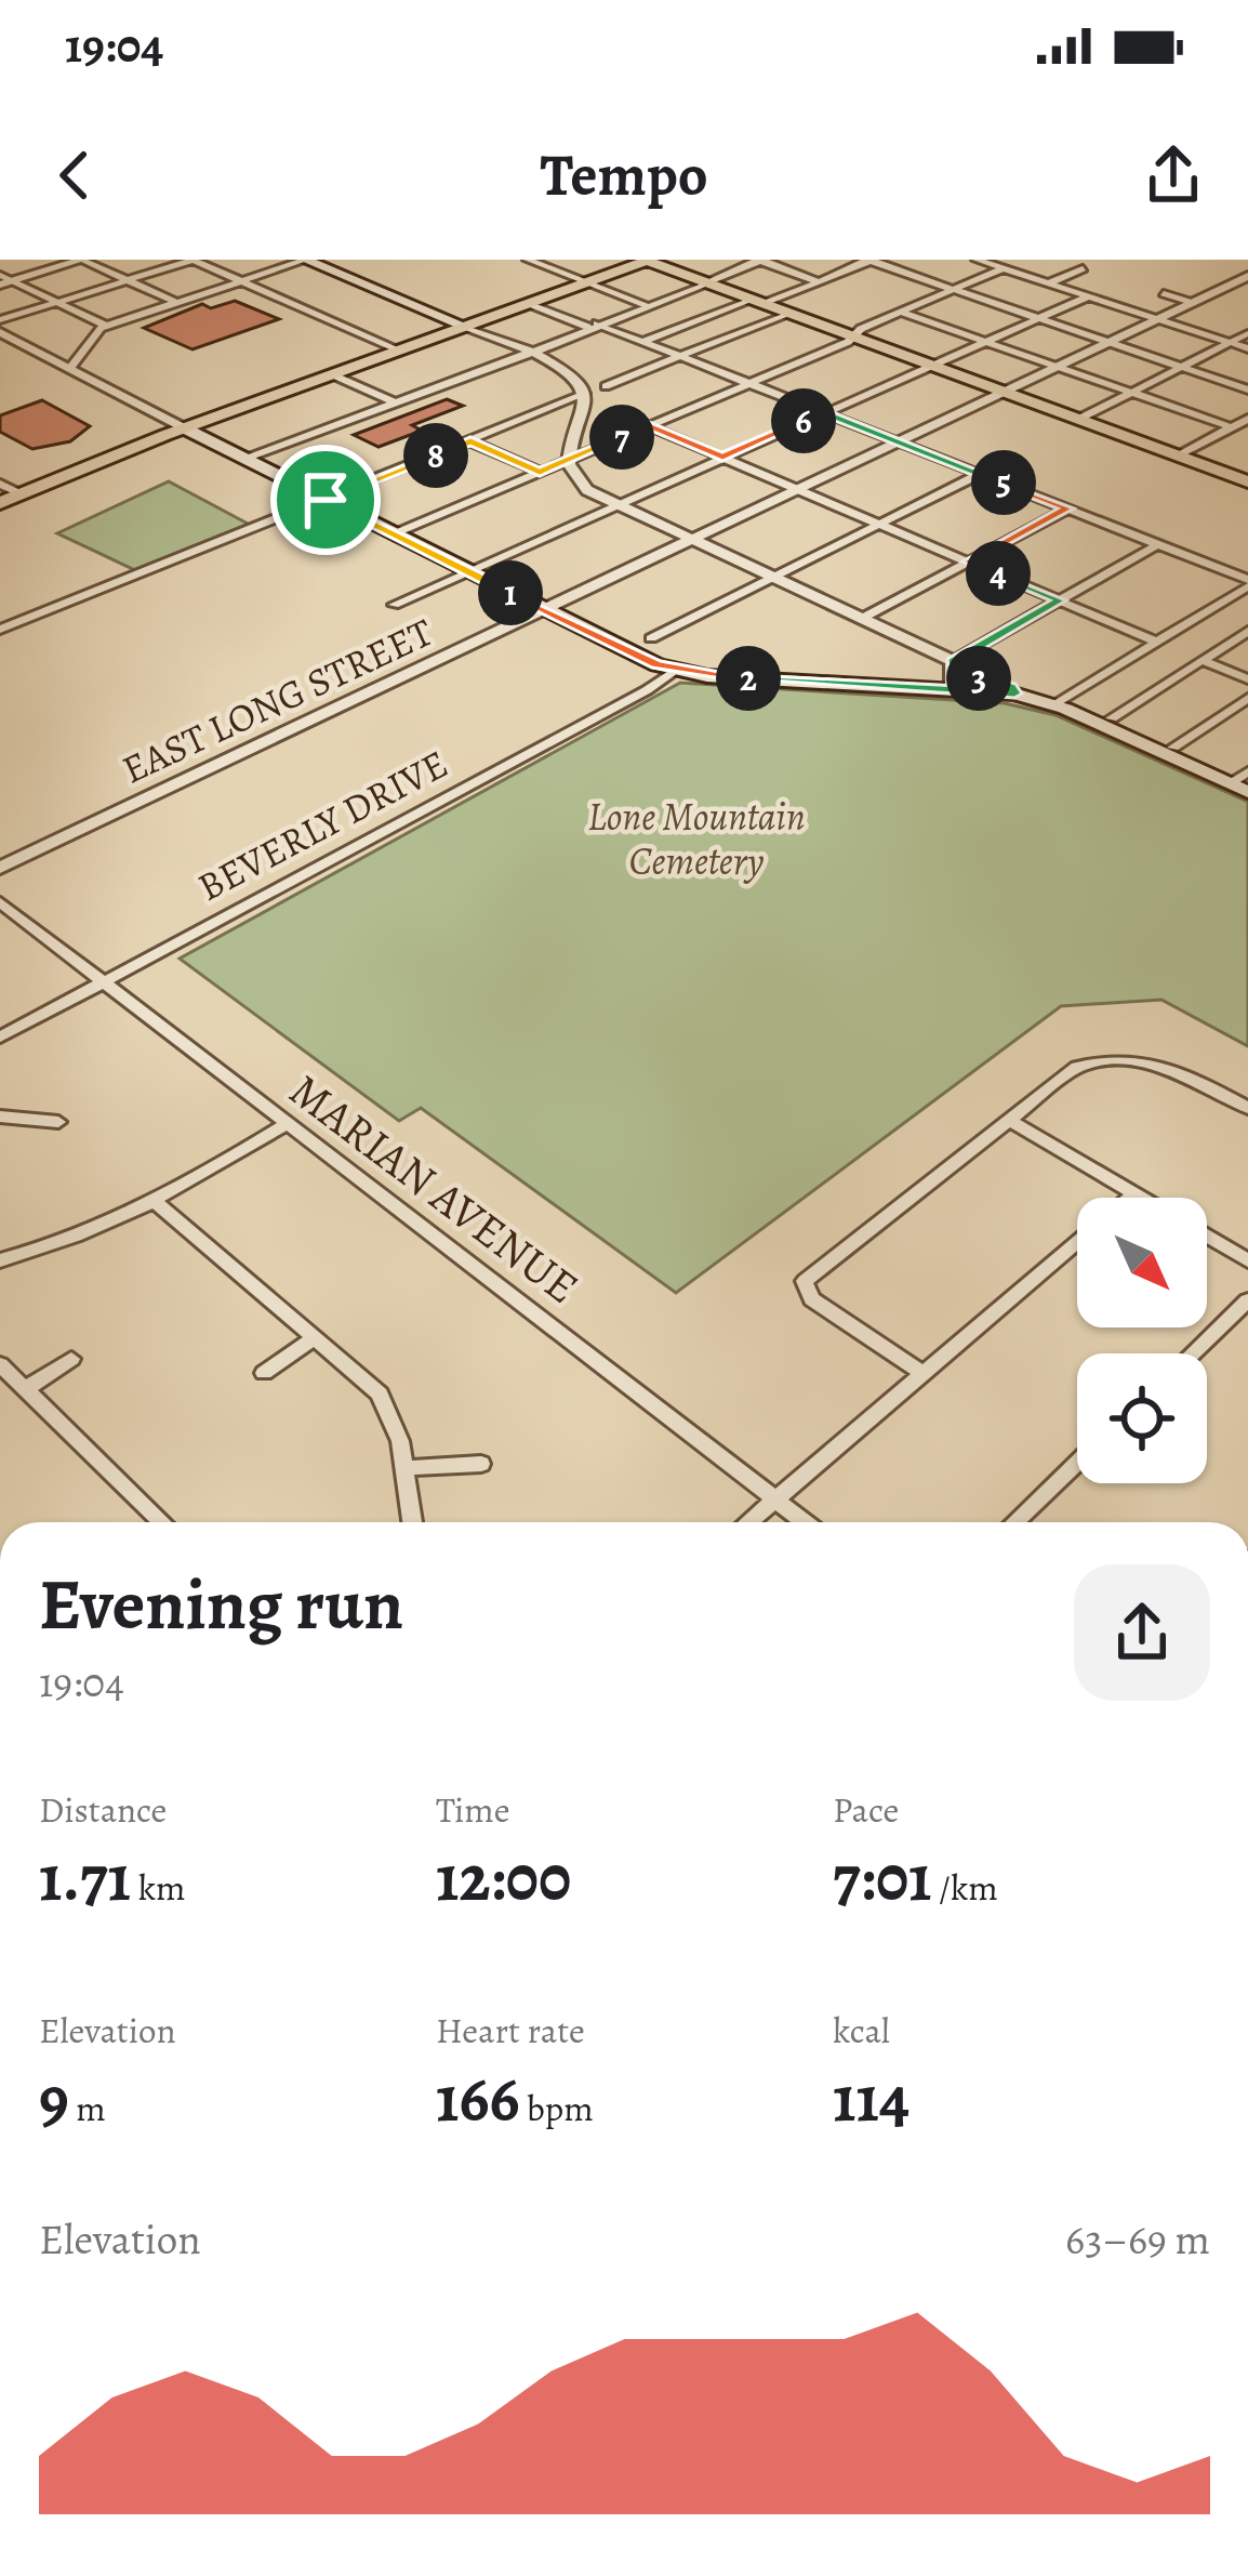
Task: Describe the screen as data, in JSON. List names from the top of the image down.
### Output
{
  "streets": {
    "street": ["EAST LONG STREET", "BEVERLY DRIVE", "MARIAN AVENUE"]
  },
  "crossings": [
    ["BEVERLY DRIVE", "MARIAN AVENUE"]
  ],
  "parks": ["Lone Mountain Cemetery"],
  "north": "bottom right",
  "page": {
    "status": "19:04",
    "header": "Tempo",
    "pins": [
      "6",
      "7",
      "8",
      "5",
      "4",
      "1",
      "2",
      "3"
    ],
    "heading": ["Evening run", "19:04"],
    "stats": [
      ["Distance", "1.71 km"],
      ["Time", "12:00"],
      ["Pace", "7:01 /km"],
      ["Elevation", "9 m"],
      ["Heart rate", "166 bpm"],
      ["kcal", "114"]
    ],
    "chart": ["Elevation", "63–69 m"]
  }
}
